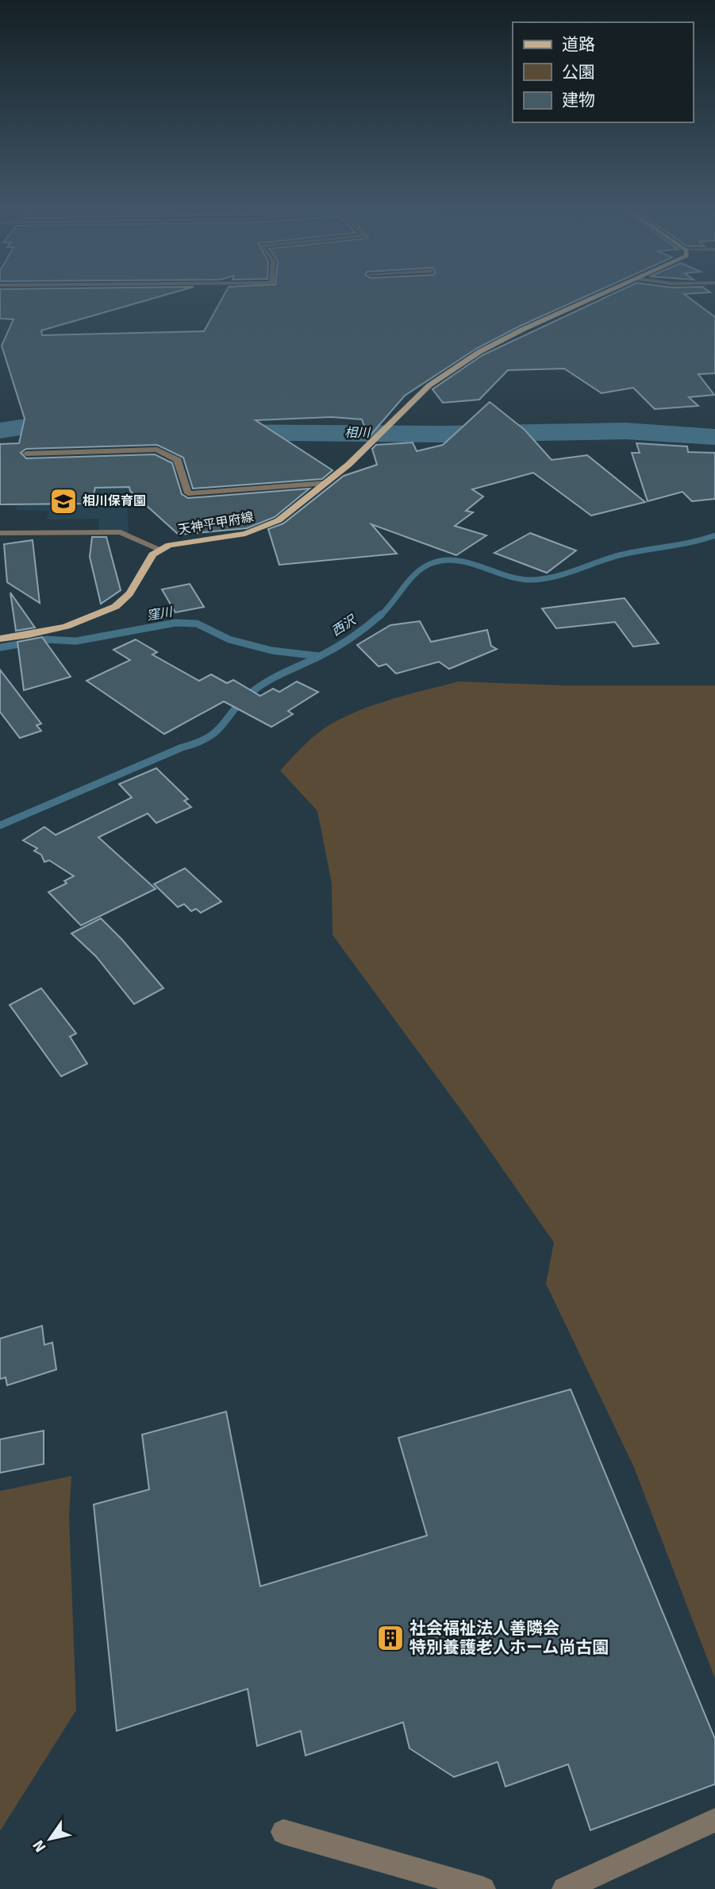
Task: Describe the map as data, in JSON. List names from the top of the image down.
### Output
{
  "streets": {
    "main road": ["天神平甲府線"]
  },
  "water": ["相川", "窪川", "西沢"],
  "places": {
    "school or university": ["相川保育園"],
    "building": ["社会福祉法人善隣会 特別養護老人ホーム尚古園"]
  },
  "legend": ["道路", "公園", "建物"],
  "north": "bottom left"
}
